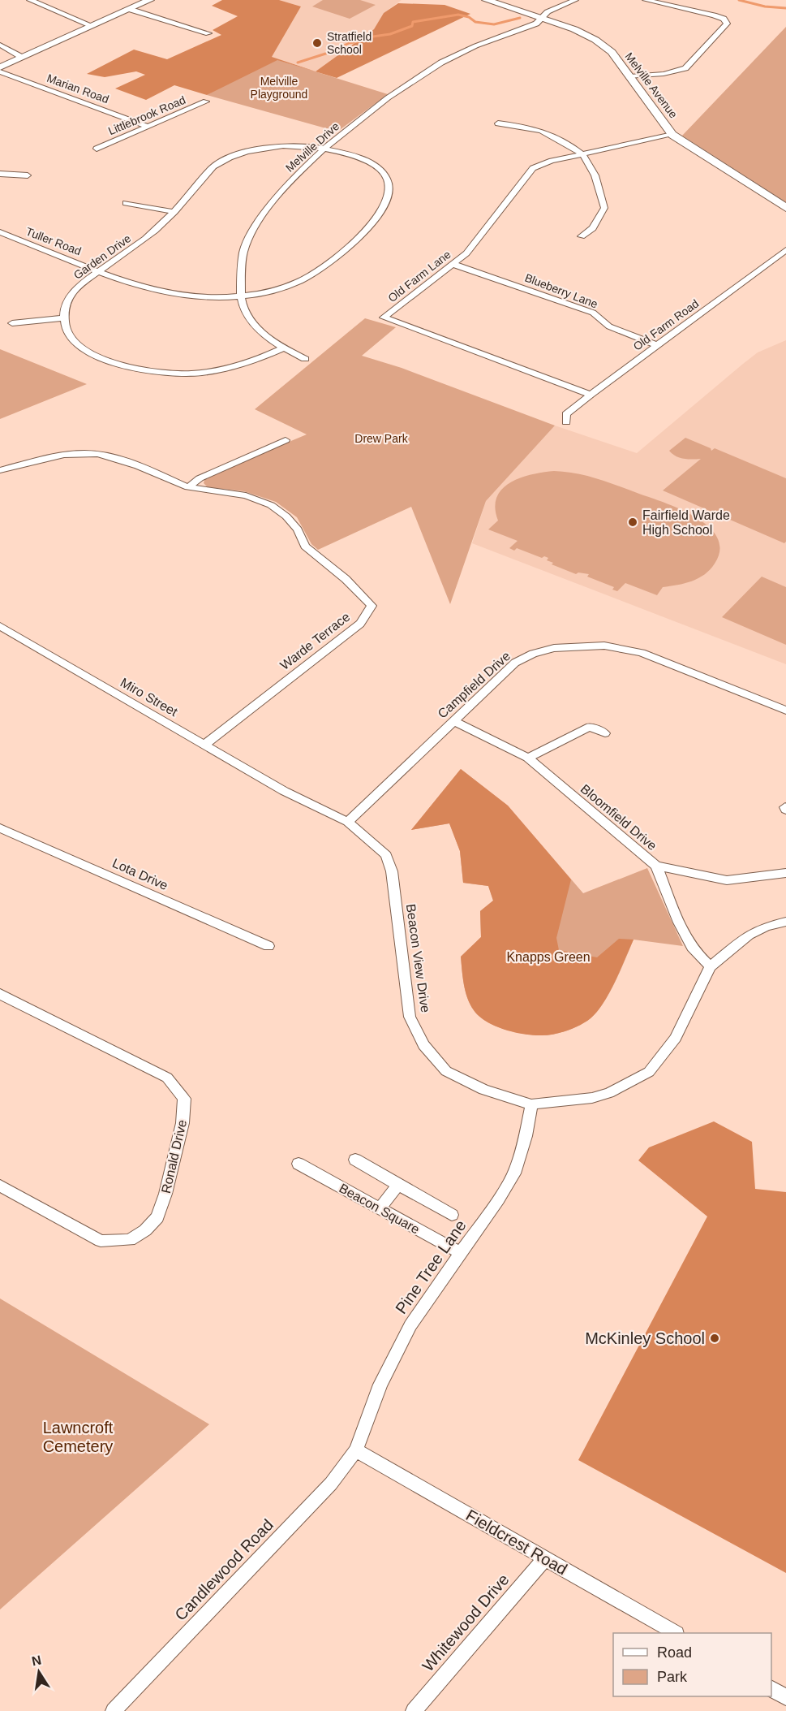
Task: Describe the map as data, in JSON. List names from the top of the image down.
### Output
{
  "streets": {
    "street": [
      "Melville Avenue",
      "Marian Road",
      "Littlebrook Road",
      "Melville Drive",
      "Tuller Road",
      "Garden Drive",
      "Old Farm Lane",
      "Blueberry Lane",
      "Old Farm Road",
      "Warde Terrace",
      "Campfield Drive",
      "Miro Street",
      "Bloomfield Drive",
      "Lota Drive",
      "Beacon View Drive",
      "Ronald Drive",
      "Beacon Square",
      "Pine Tree Lane",
      "Fieldcrest Road",
      "Candlewood Road",
      "Whitewood Drive"
    ]
  },
  "crossings": [
    ["Melville Avenue", "Melville Drive"],
    ["Melville Avenue", "Old Farm Lane"],
    ["Marian Road", "Littlebrook Road"],
    ["Melville Drive", "Tuller Road"],
    ["Melville Drive", "Garden Drive"],
    ["Tuller Road", "Garden Drive"],
    ["Old Farm Lane", "Blueberry Lane"],
    ["Old Farm Lane", "Old Farm Road"],
    ["Blueberry Lane", "Old Farm Road"],
    ["Warde Terrace", "Miro Street"],
    ["Campfield Drive", "Bloomfield Drive"],
    ["Campfield Drive", "Beacon View Drive"],
    ["Miro Street", "Beacon View Drive"],
    ["Beacon View Drive", "Pine Tree Lane"],
    ["Beacon Square", "Pine Tree Lane"],
    ["Pine Tree Lane", "Fieldcrest Road"],
    ["Pine Tree Lane", "Candlewood Road"],
    ["Fieldcrest Road", "Candlewood Road"],
    ["Fieldcrest Road", "Whitewood Drive"]
  ],
  "parks": [
    "Melville Playground",
    "Drew Park",
    "Knapps Green",
    "Lawncroft Cemetery"
  ],
  "places": ["Stratfield School", "Fairfield Warde High School", "McKinley School"],
  "legend": ["Road", "Park"],
  "north": "top"
}
